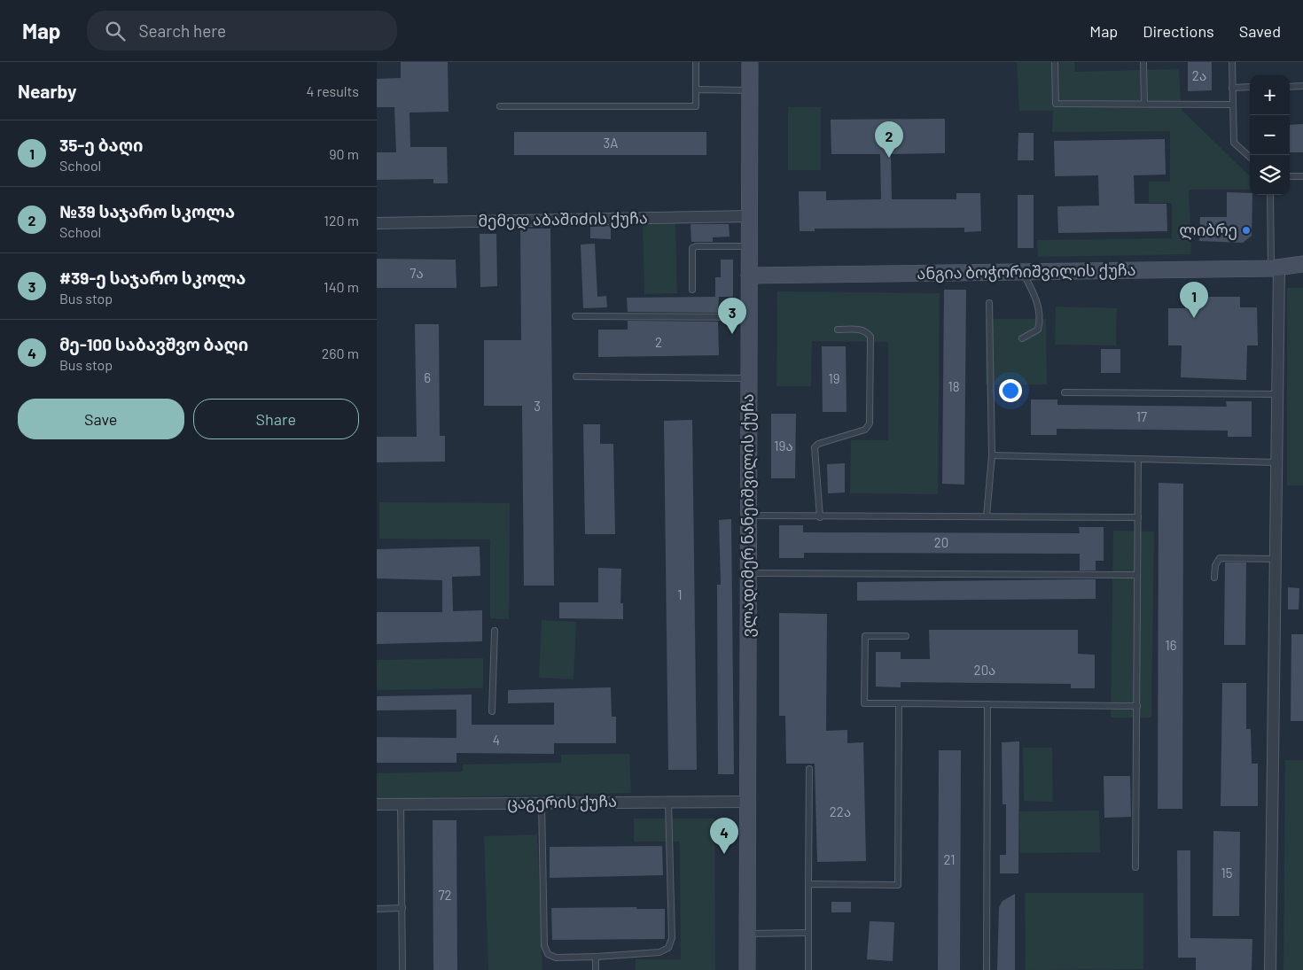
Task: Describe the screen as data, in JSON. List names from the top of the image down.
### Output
{
  "streets": {
    "street": [
      "მემედ აბაშიძის ქუჩა",
      "ანგია ბოჭორიშვილის ქუჩა",
      "ვლადიმერ ნანეიშვილის ქუჩა",
      "ცაგერის ქუჩა"
    ]
  },
  "crossings": [
    ["მემედ აბაშიძის ქუჩა", "ვლადიმერ ნანეიშვილის ქუჩა"],
    ["ანგია ბოჭორიშვილის ქუჩა", "ვლადიმერ ნანეიშვილის ქუჩა"],
    ["ვლადიმერ ნანეიშვილის ქუჩა", "ცაგერის ქუჩა"]
  ],
  "places": ["ლიბრე"],
  "house_numbers": [
    "2ა",
    "3A",
    "7ა",
    "2",
    "6",
    "19",
    "18",
    "3",
    "17",
    "19ა",
    "20",
    "1",
    "16",
    "20ა",
    "4",
    "22ა",
    "21",
    "15",
    "72"
  ],
  "page": {
    "header": "Map",
    "search": "Search here",
    "nav": ["Map", "Directions", "Saved"],
    "heading": ["Nearby", "4 results"],
    "map_buttons": ["+", "−"],
    "list": [
      {
        "mark": "1",
        "name": "35-ე ბაღი",
        "note": "School",
        "value": "90 m"
      },
      {
        "mark": "2",
        "name": "№39 საჯარო სკოლა",
        "note": "School",
        "value": "120 m"
      },
      {
        "mark": "3",
        "name": "#39-ე საჯარო სკოლა",
        "note": "Bus stop",
        "value": "140 m"
      },
      {
        "mark": "4",
        "name": "მე-100 საბავშვო ბაღი",
        "note": "Bus stop",
        "value": "260 m"
      }
    ],
    "pins": [
      "2",
      "1",
      "3",
      "4"
    ],
    "buttons": ["Save", "Share"]
  }
}
